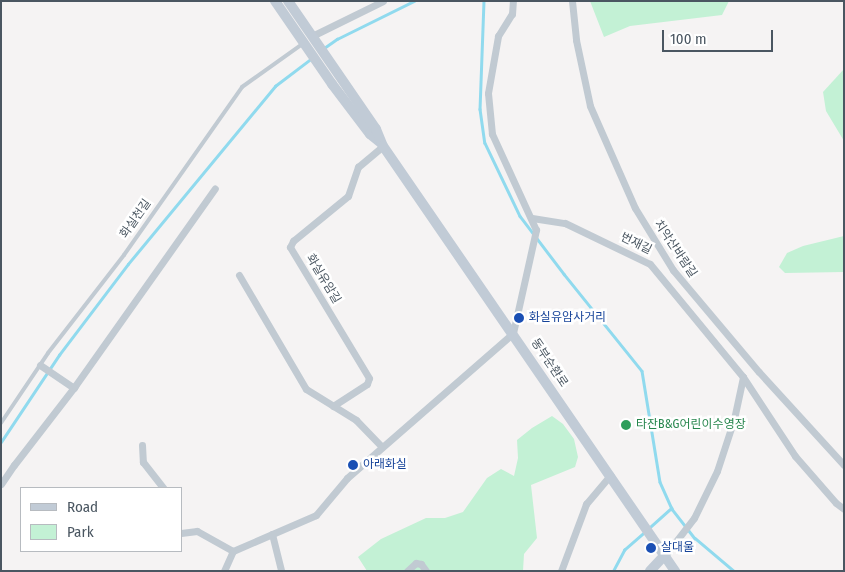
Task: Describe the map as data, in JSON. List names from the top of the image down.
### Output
{
  "streets": {
    "street": [
      "번재길",
      "치악산바람길",
      "화실유암길",
      "동부순환로"
    ],
    "lane": ["화실천길"]
  },
  "crossings": [
    ["화실천길", "동부순환로"],
    ["화실유암길", "동부순환로"]
  ],
  "places": [
    "화실유암사거리",
    "타잔B&G어린이수영장",
    "아래화실",
    "살대울"
  ],
  "legend": ["Road", "Park"],
  "scale_bar": "100 m"
}
